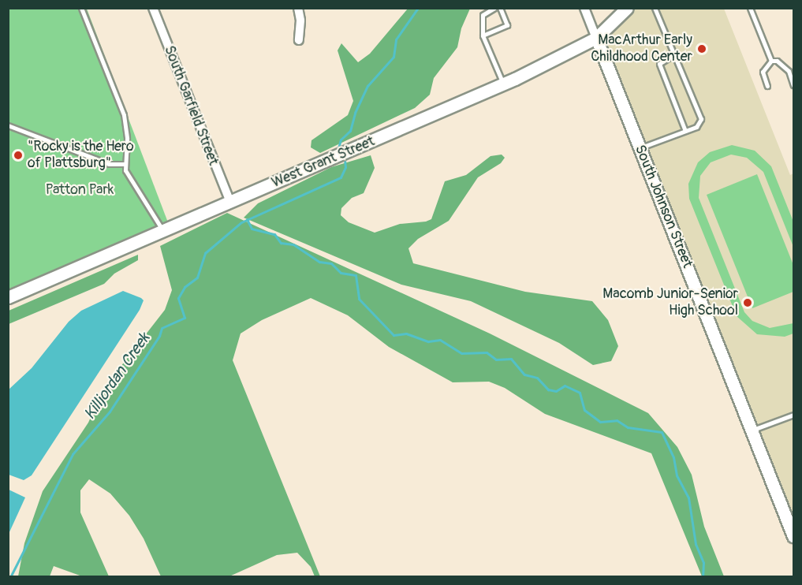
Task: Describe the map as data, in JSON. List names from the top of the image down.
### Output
{
  "streets": {
    "main road": ["West Grant Street", "South Johnson Street"],
    "street": ["South Garfield Street"]
  },
  "crossings": [
    ["South Garfield Street", "West Grant Street"],
    ["West Grant Street", "South Johnson Street"]
  ],
  "water": ["Killjordan Creek"],
  "parks": ["Patton Park"],
  "places": ["MacArthur Early Childhood Center", "\"Rocky is the Hero of Plattsburg\"", "Macomb Junior-Senior High School"]
}
